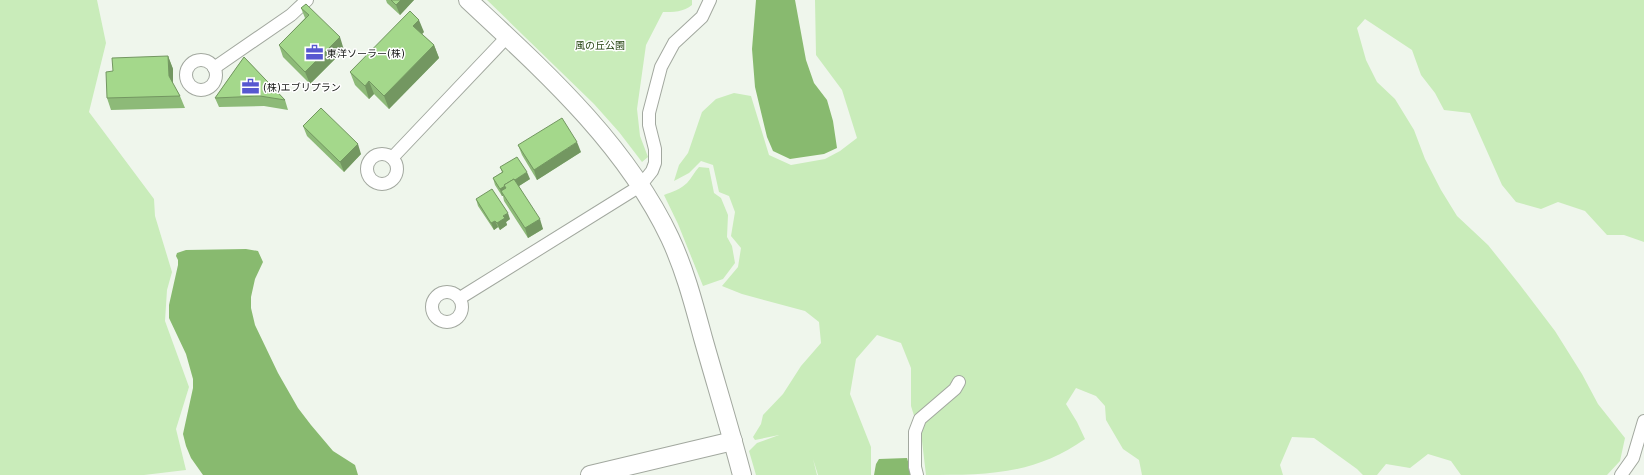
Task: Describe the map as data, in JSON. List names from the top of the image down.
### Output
{
  "parks": ["風の丘公園"],
  "places": {
    "office": ["東洋ソーラー(株)", "(株)エブリプラン"]
  }
}
